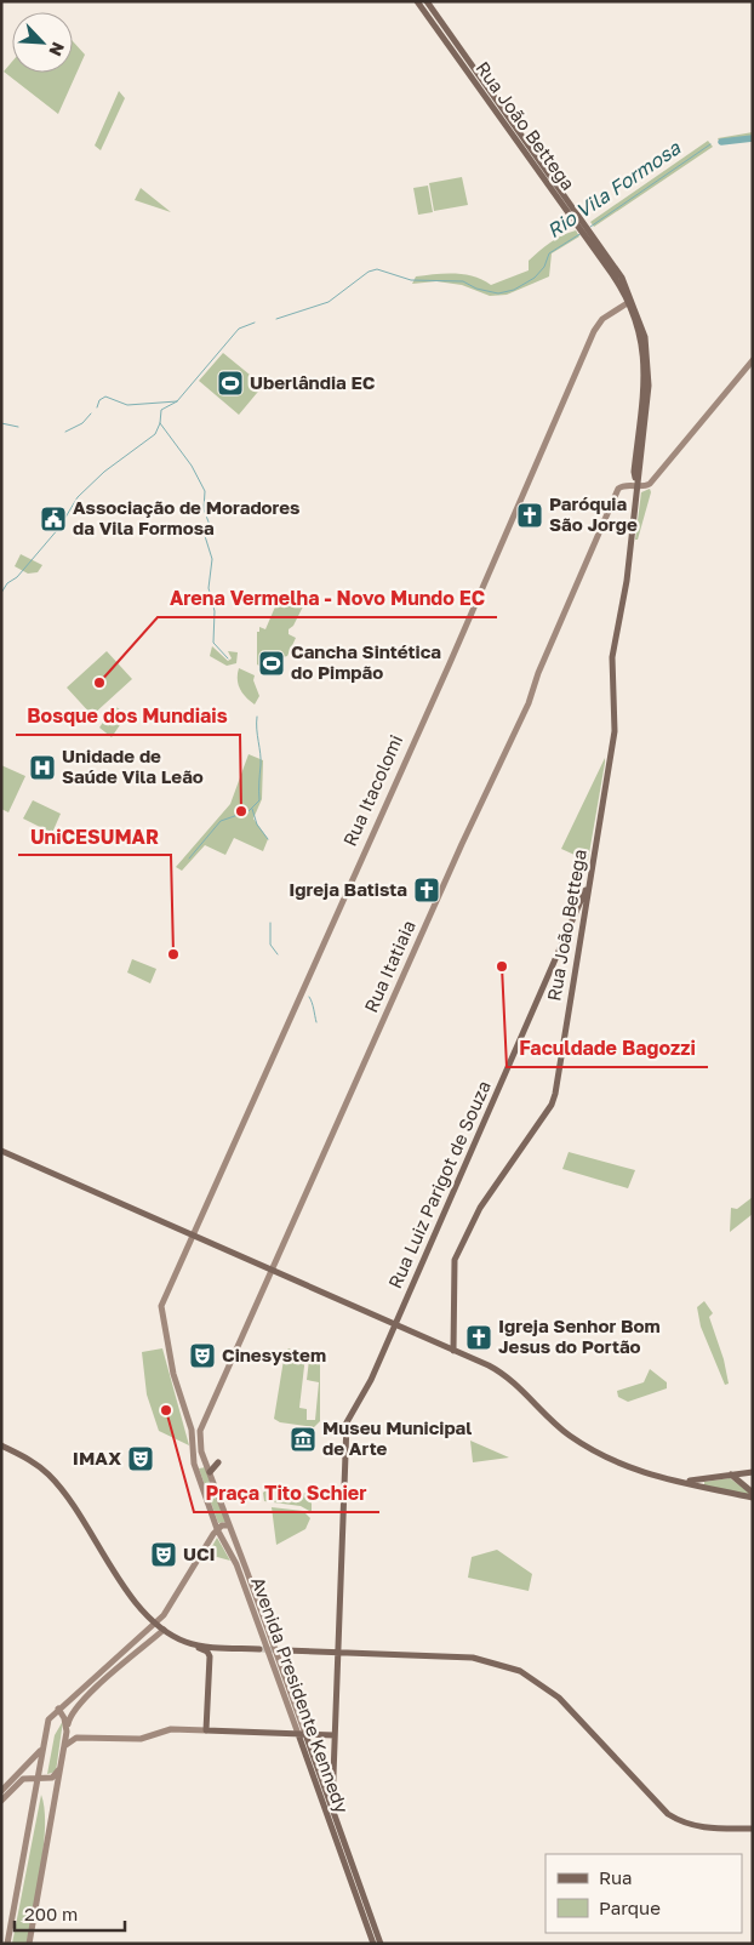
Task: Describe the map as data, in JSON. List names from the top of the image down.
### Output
{
  "streets": {
    "main road": [
      "Rua João Bettega",
      "Rua Itacolomi",
      "Rua Itatiaia",
      "Rua Luiz Parigot de Souza",
      "Avenida Presidente Kennedy"
    ]
  },
  "crossings": [
    ["Rua João Bettega", "Rua Itacolomi"],
    ["Rua João Bettega", "Rua Itatiaia"],
    ["Rua João Bettega", "Rua Luiz Parigot de Souza"],
    ["Rua Itacolomi", "Avenida Presidente Kennedy"],
    ["Rua Itatiaia", "Avenida Presidente Kennedy"],
    ["Rua Luiz Parigot de Souza", "Avenida Presidente Kennedy"]
  ],
  "water": ["Rio Vila Formosa"],
  "places": {
    "sports": ["Uberlândia EC", "Cancha Sintética do Pimpão"],
    "church": ["Paróquia São Jorge", "Igreja Batista", "Igreja Senhor Bom Jesus do Portão"],
    "public building": ["Associação de Moradores da Vila Formosa"],
    "other": [
      "Arena Vermelha - Novo Mundo EC",
      "Bosque dos Mundiais",
      "UniCESUMAR",
      "Faculdade Bagozzi",
      "Praça Tito Schier"
    ],
    "hospital": ["Unidade de Saúde Vila Leão"],
    "theatre": ["Cinesystem", "IMAX", "UCI"],
    "museum": ["Museu Municipal de Arte"]
  },
  "legend": ["Rua", "Parque"],
  "scale_bar": "200 m",
  "north": "bottom right"
}
